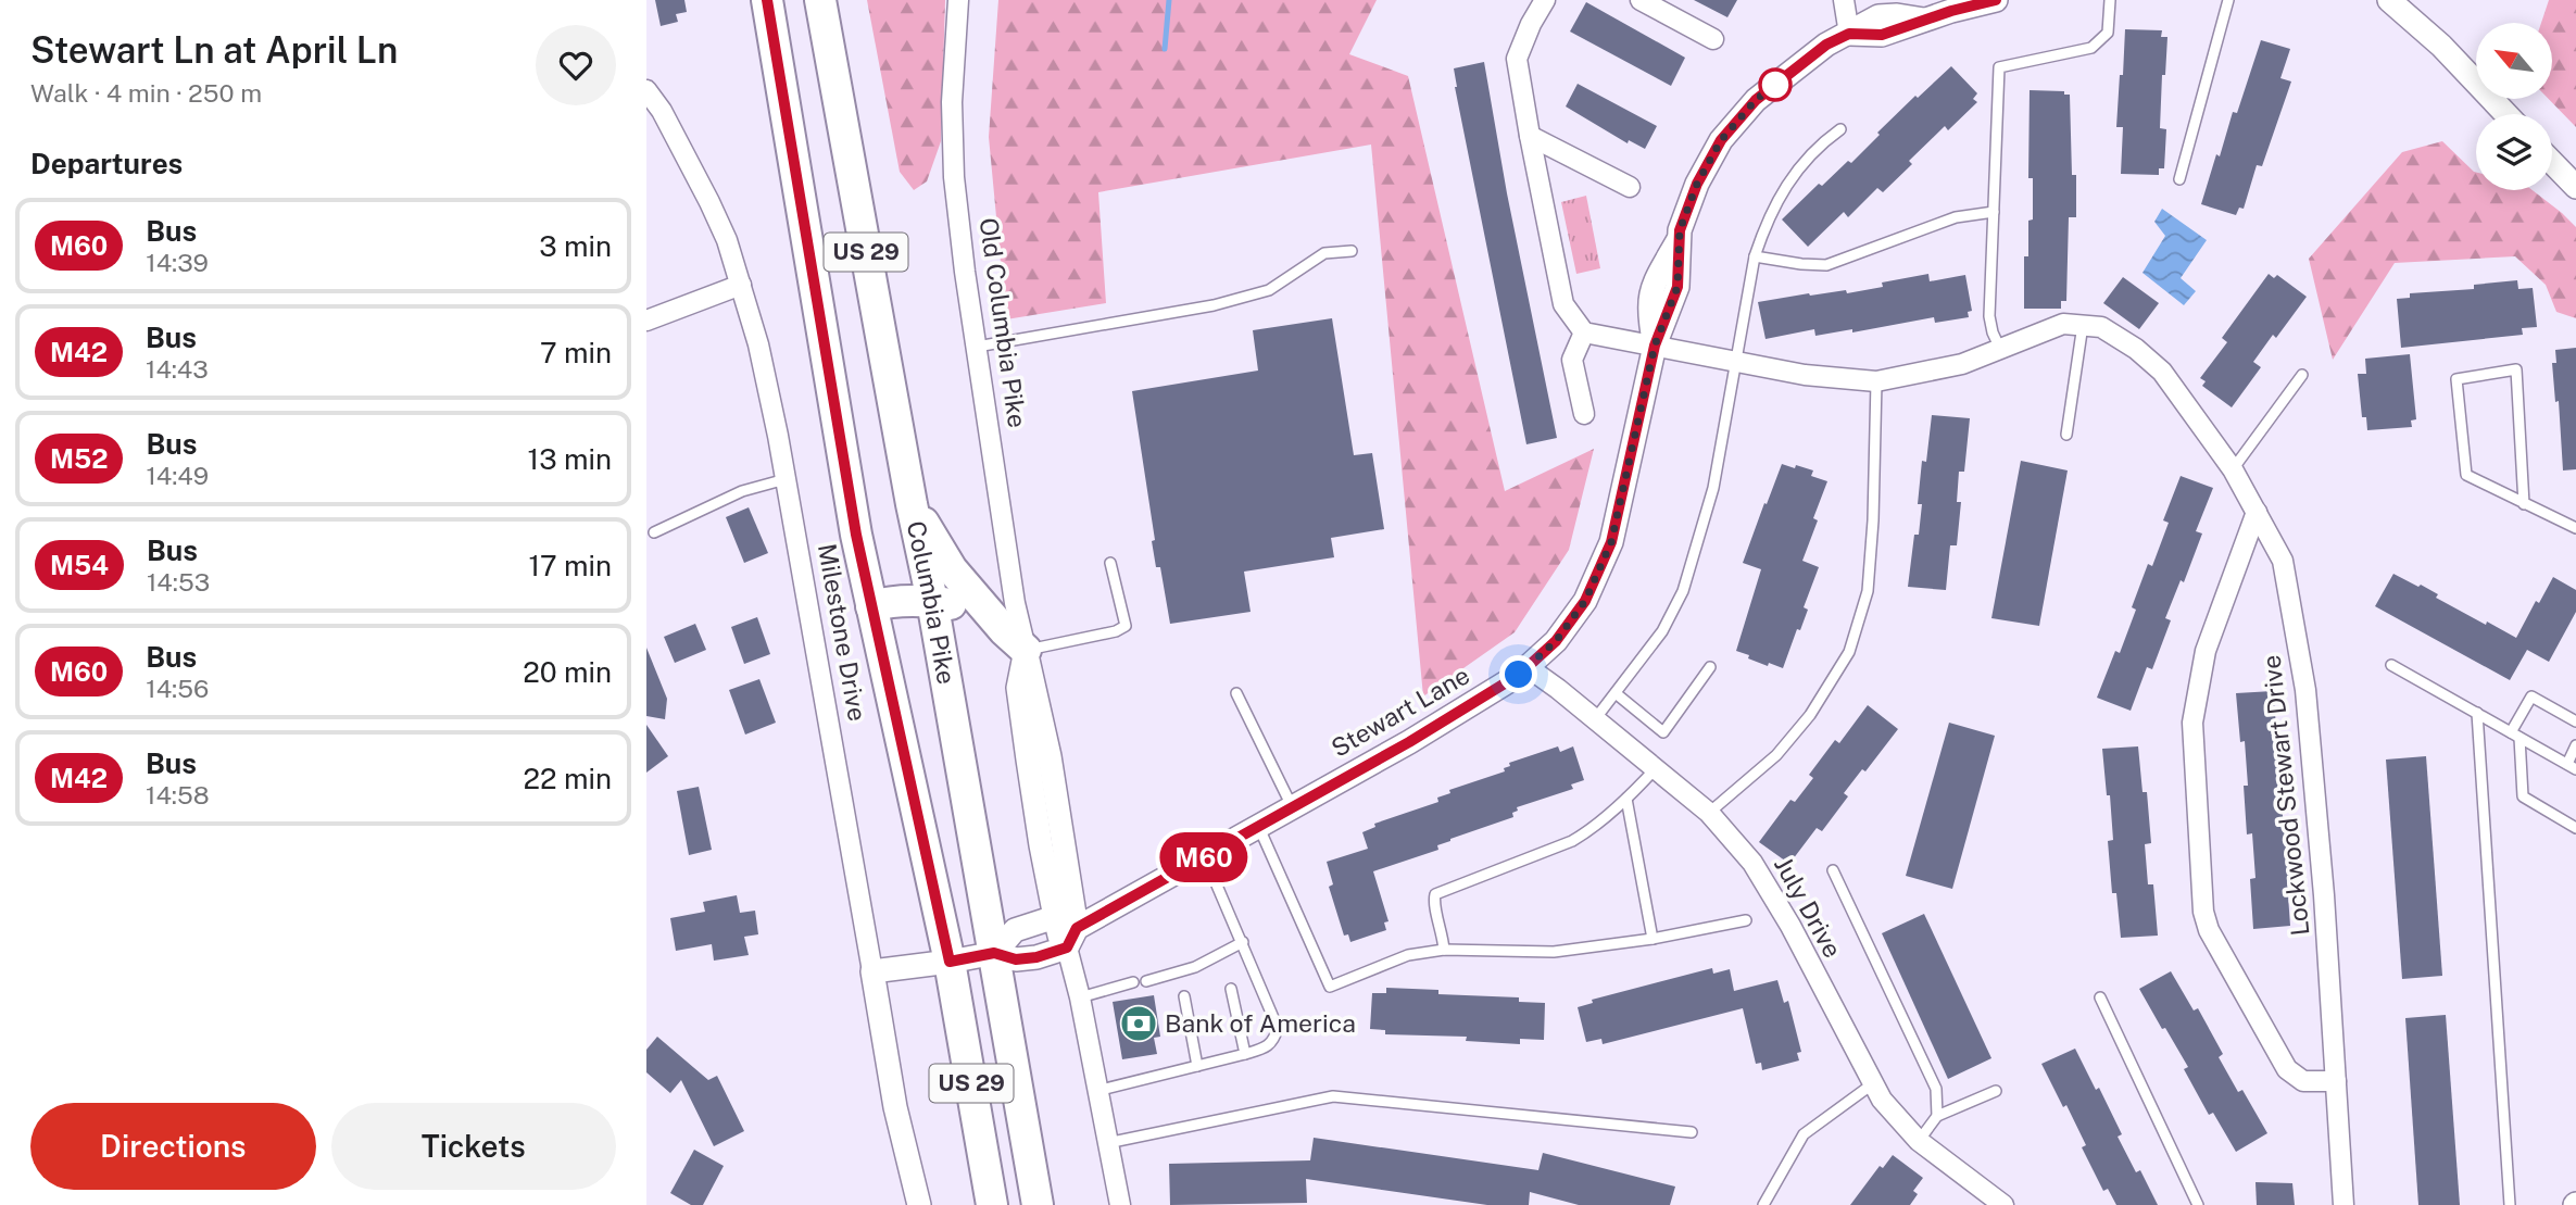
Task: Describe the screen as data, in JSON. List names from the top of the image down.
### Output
{
  "streets": {
    "highway": ["US 29", "Columbia Pike"],
    "street": [
      "Old Columbia Pike",
      "Milestone Drive",
      "Stewart Lane",
      "Lockwood Stewart Drive",
      "July Drive"
    ]
  },
  "crossings": [
    ["US 29", "Stewart Lane"],
    ["Old Columbia Pike", "Stewart Lane"],
    ["Columbia Pike", "Stewart Lane"],
    ["Milestone Drive", "Stewart Lane"],
    ["Stewart Lane", "Lockwood Stewart Drive"],
    ["Stewart Lane", "July Drive"]
  ],
  "places": {
    "bank": ["Bank of America"]
  },
  "lines": ["bus line M60"],
  "north": "top left",
  "page": {
    "heading": [
      ["Stewart Ln at April Ln", "Walk · 4 min · 250 m"],
      "Departures"
    ],
    "on_map": "M60",
    "list": [
      {
        "mark": "M60",
        "name": "Bus",
        "note": "14:39",
        "value": "3 min"
      },
      {
        "mark": "M42",
        "name": "Bus",
        "note": "14:43",
        "value": "7 min"
      },
      {
        "mark": "M52",
        "name": "Bus",
        "note": "14:49",
        "value": "13 min"
      },
      {
        "mark": "M54",
        "name": "Bus",
        "note": "14:53",
        "value": "17 min"
      },
      {
        "mark": "M60",
        "name": "Bus",
        "note": "14:56",
        "value": "20 min"
      },
      {
        "mark": "M42",
        "name": "Bus",
        "note": "14:58",
        "value": "22 min"
      }
    ],
    "buttons": ["Directions", "Tickets"]
  }
}
